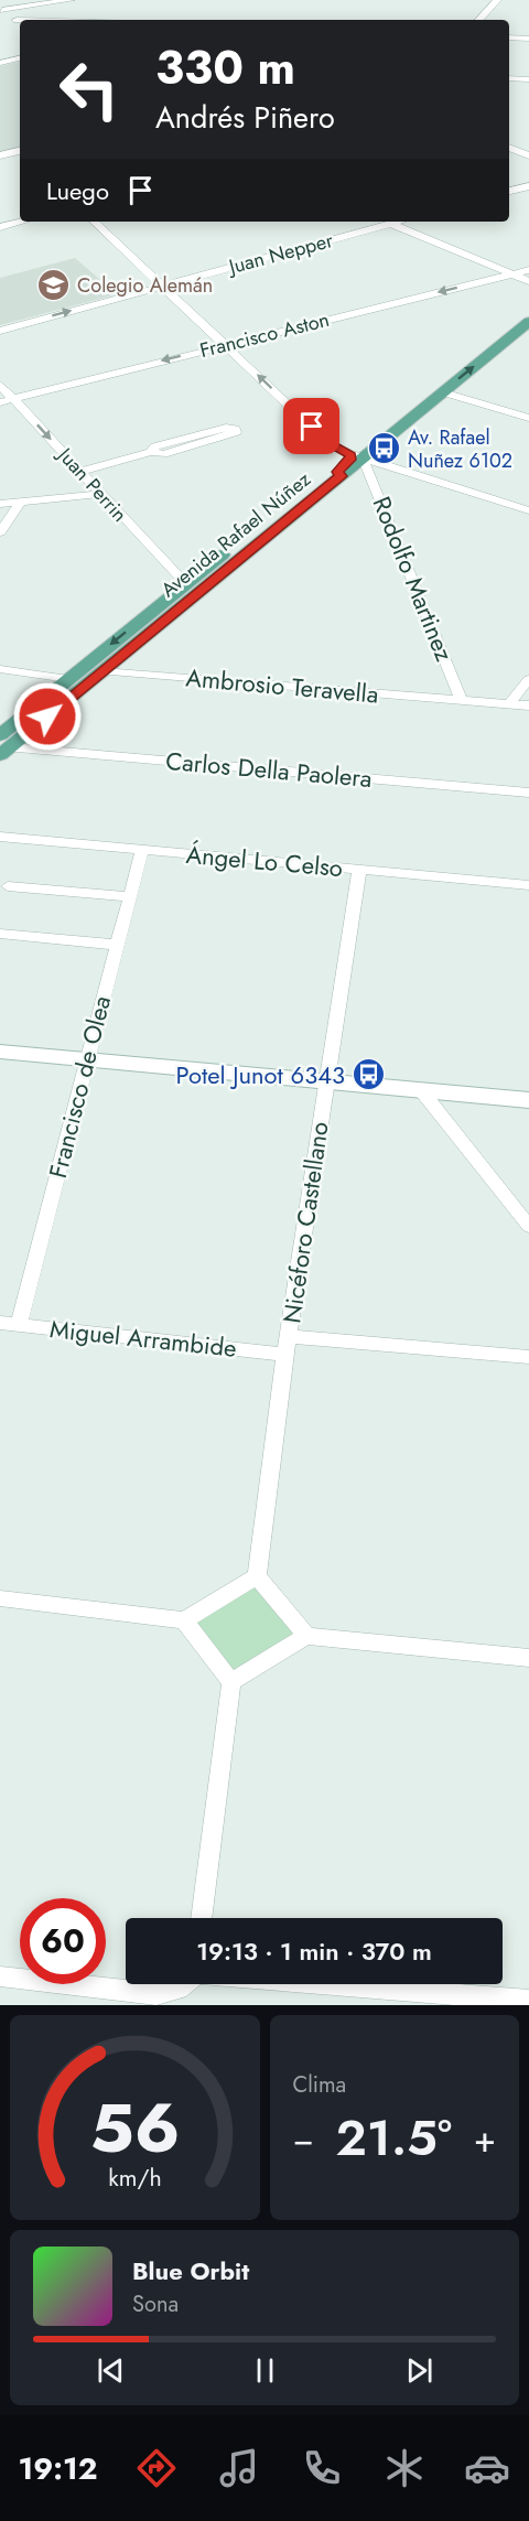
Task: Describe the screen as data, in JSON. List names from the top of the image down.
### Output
{
  "streets": {
    "main road": ["Avenida Rafael Núñez"],
    "street": [
      "Juan Nepper",
      "Francisco Aston",
      "Juan Perrin",
      "Rodolfo Martinez",
      "Ambrosio Teravella",
      "Carlos Della Paolera",
      "Ángel Lo Celso",
      "Francisco de Olea",
      "Nicéforo Castellano",
      "Miguel Arrambide"
    ]
  },
  "crossings": [
    ["Francisco Aston", "Juan Perrin"],
    ["Juan Perrin", "Avenida Rafael Núñez"],
    ["Avenida Rafael Núñez", "Rodolfo Martinez"],
    ["Avenida Rafael Núñez", "Ambrosio Teravella"],
    ["Avenida Rafael Núñez", "Carlos Della Paolera"],
    ["Rodolfo Martinez", "Ambrosio Teravella"],
    ["Ángel Lo Celso", "Francisco de Olea"],
    ["Ángel Lo Celso", "Nicéforo Castellano"],
    ["Francisco de Olea", "Miguel Arrambide"],
    ["Nicéforo Castellano", "Miguel Arrambide"]
  ],
  "one_way": ["Juan Nepper", "Francisco Aston", "Juan Perrin"],
  "places": {
    "school or university": ["Colegio Alemán"],
    "bus stop": ["Av. Rafael Nuñez 6102", "Potel Junot 6343"]
  },
  "page": {
    "turn": ["330 m", "Andrés Piñero"],
    "then": "Luego",
    "limit": "60",
    "trip": "19:13 · 1 min · 370 m",
    "tile": "Clima",
    "heat": ["−", "21.5°", "+"],
    "song": ["Blue Orbit", "Sona"],
    "tabs": "19:12",
    "gauge": ["56", "km/h"]
  }
}
